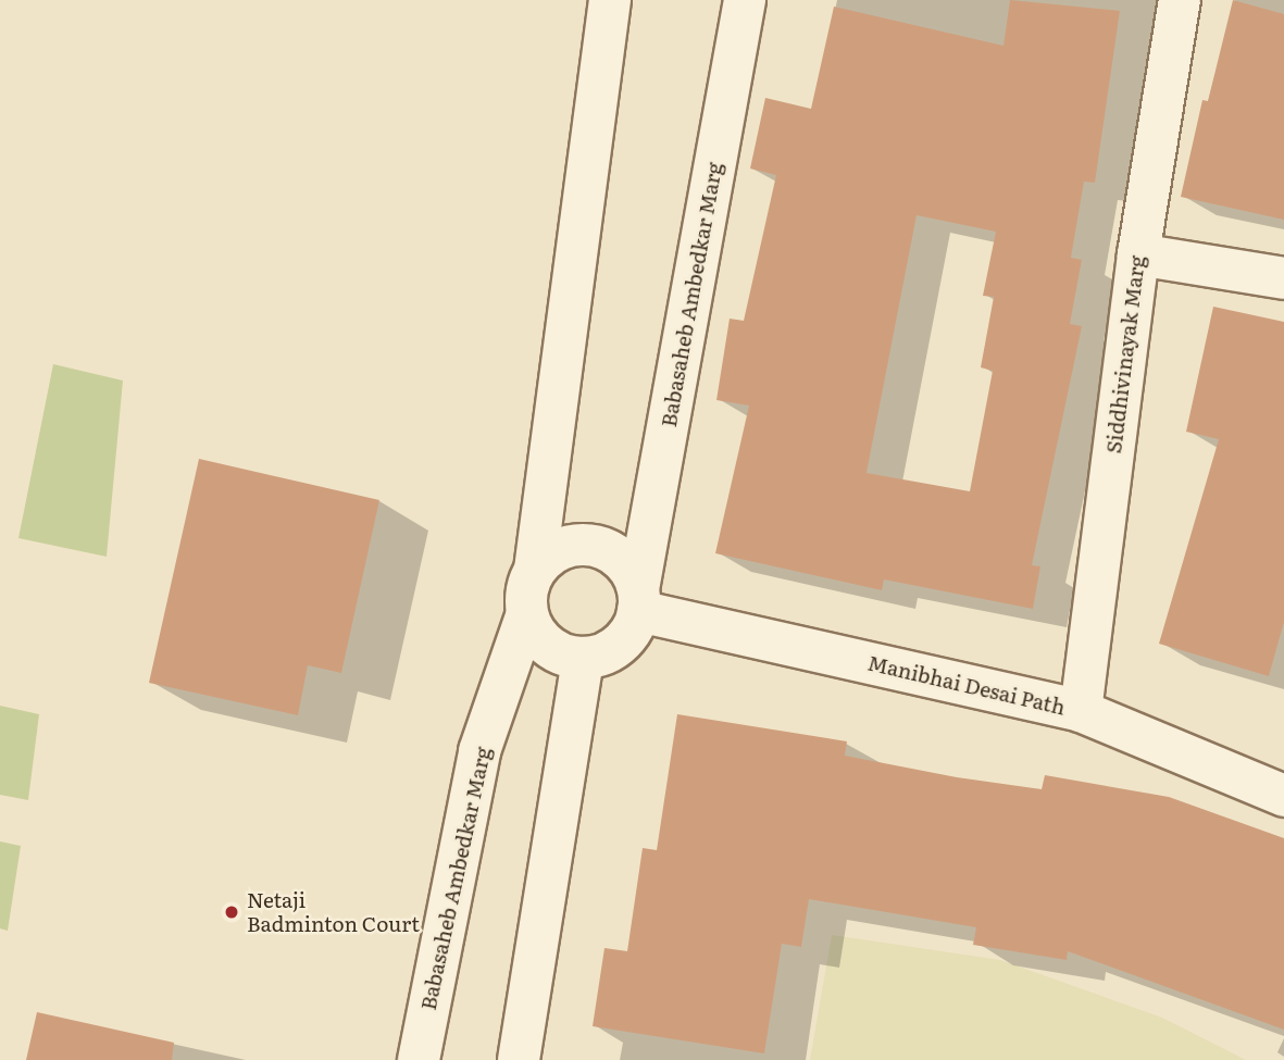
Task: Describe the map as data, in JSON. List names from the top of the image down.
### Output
{
  "streets": {
    "main road": ["Babasaheb Ambedkar Marg", "Siddhivinayak Marg", "Manibhai Desai Path"]
  },
  "crossings": [
    ["Babasaheb Ambedkar Marg", "Manibhai Desai Path"],
    ["Siddhivinayak Marg", "Manibhai Desai Path"]
  ],
  "places": ["Netaji Badminton Court"]
}
